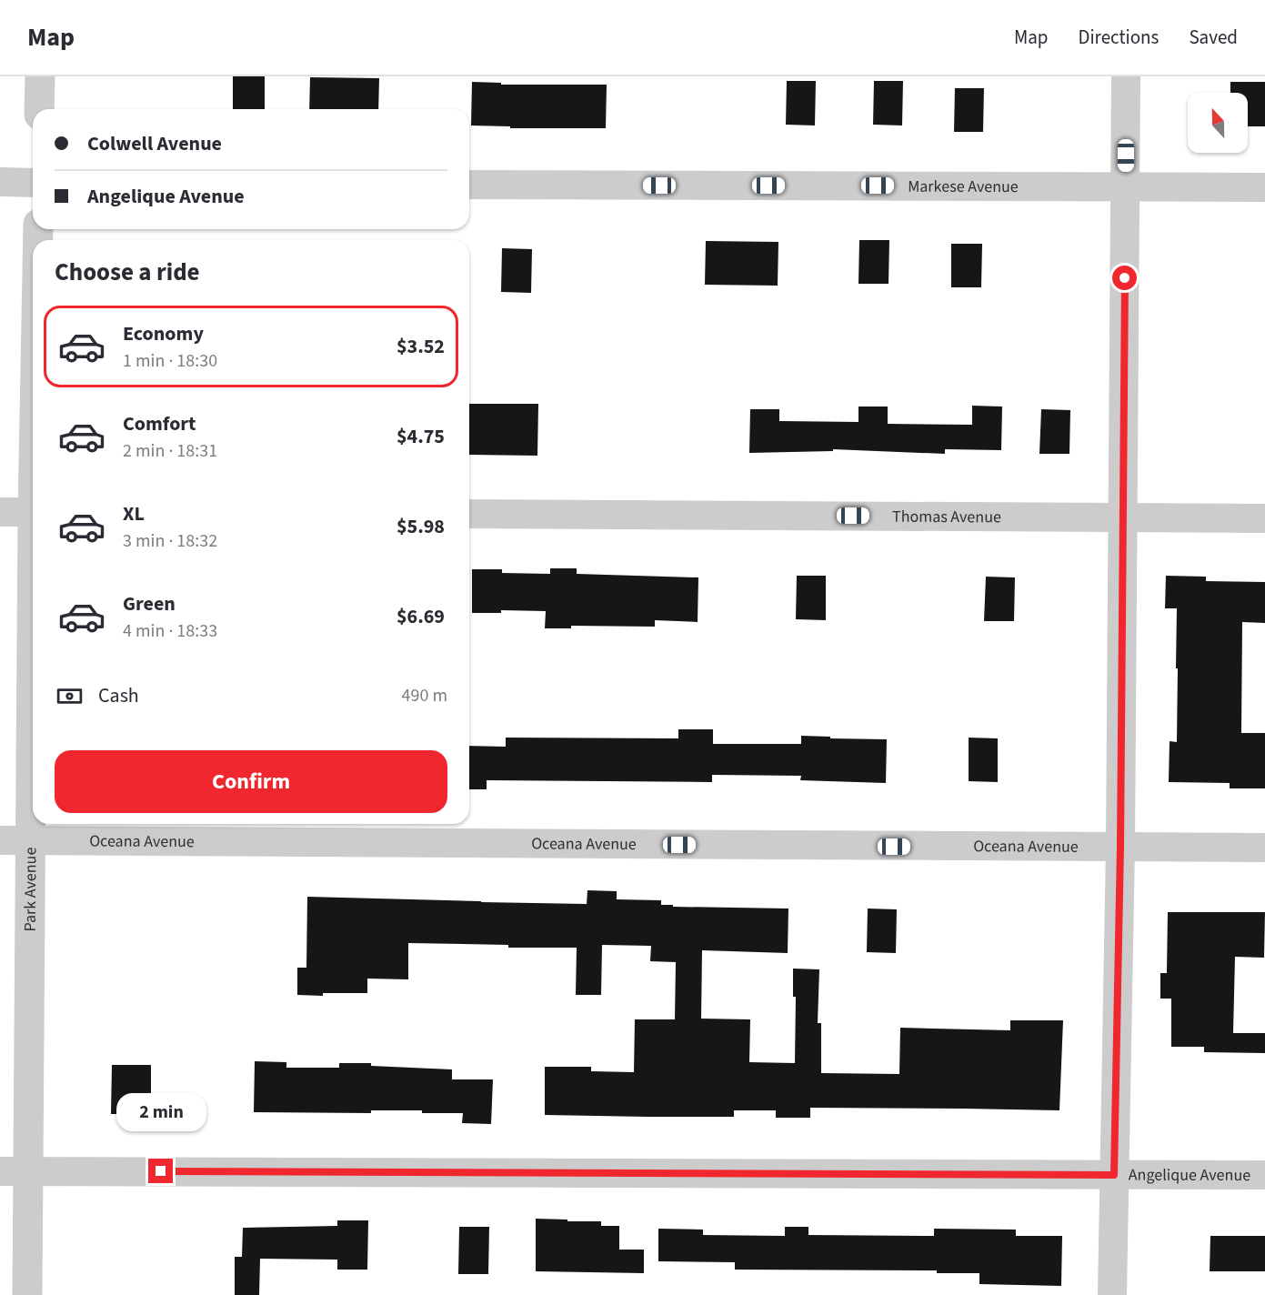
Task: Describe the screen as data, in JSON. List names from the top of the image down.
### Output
{
  "streets": {
    "street": [
      "Markese Avenue",
      "Thomas Avenue",
      "Oceana Avenue",
      "Park Avenue",
      "Angelique Avenue"
    ]
  },
  "crossings": [
    ["Oceana Avenue", "Park Avenue"],
    ["Park Avenue", "Angelique Avenue"]
  ],
  "north": "top",
  "page": {
    "header": "Map",
    "nav": ["Map", "Directions", "Saved"],
    "banner": ["Colwell Avenue", "Angelique Avenue"],
    "heading": "Choose a ride",
    "list": [
      {
        "name": "Economy",
        "note": "1 min · 18:30",
        "value": "$3.52"
      },
      {
        "name": "Comfort",
        "note": "2 min · 18:31",
        "value": "$4.75"
      },
      {
        "name": "XL",
        "note": "3 min · 18:32",
        "value": "$5.98"
      },
      {
        "name": "Green",
        "note": "4 min · 18:33",
        "value": "$6.69"
      }
    ],
    "pay": ["Cash", "490 m"],
    "buttons": "Confirm",
    "bubble": "2 min"
  }
}
